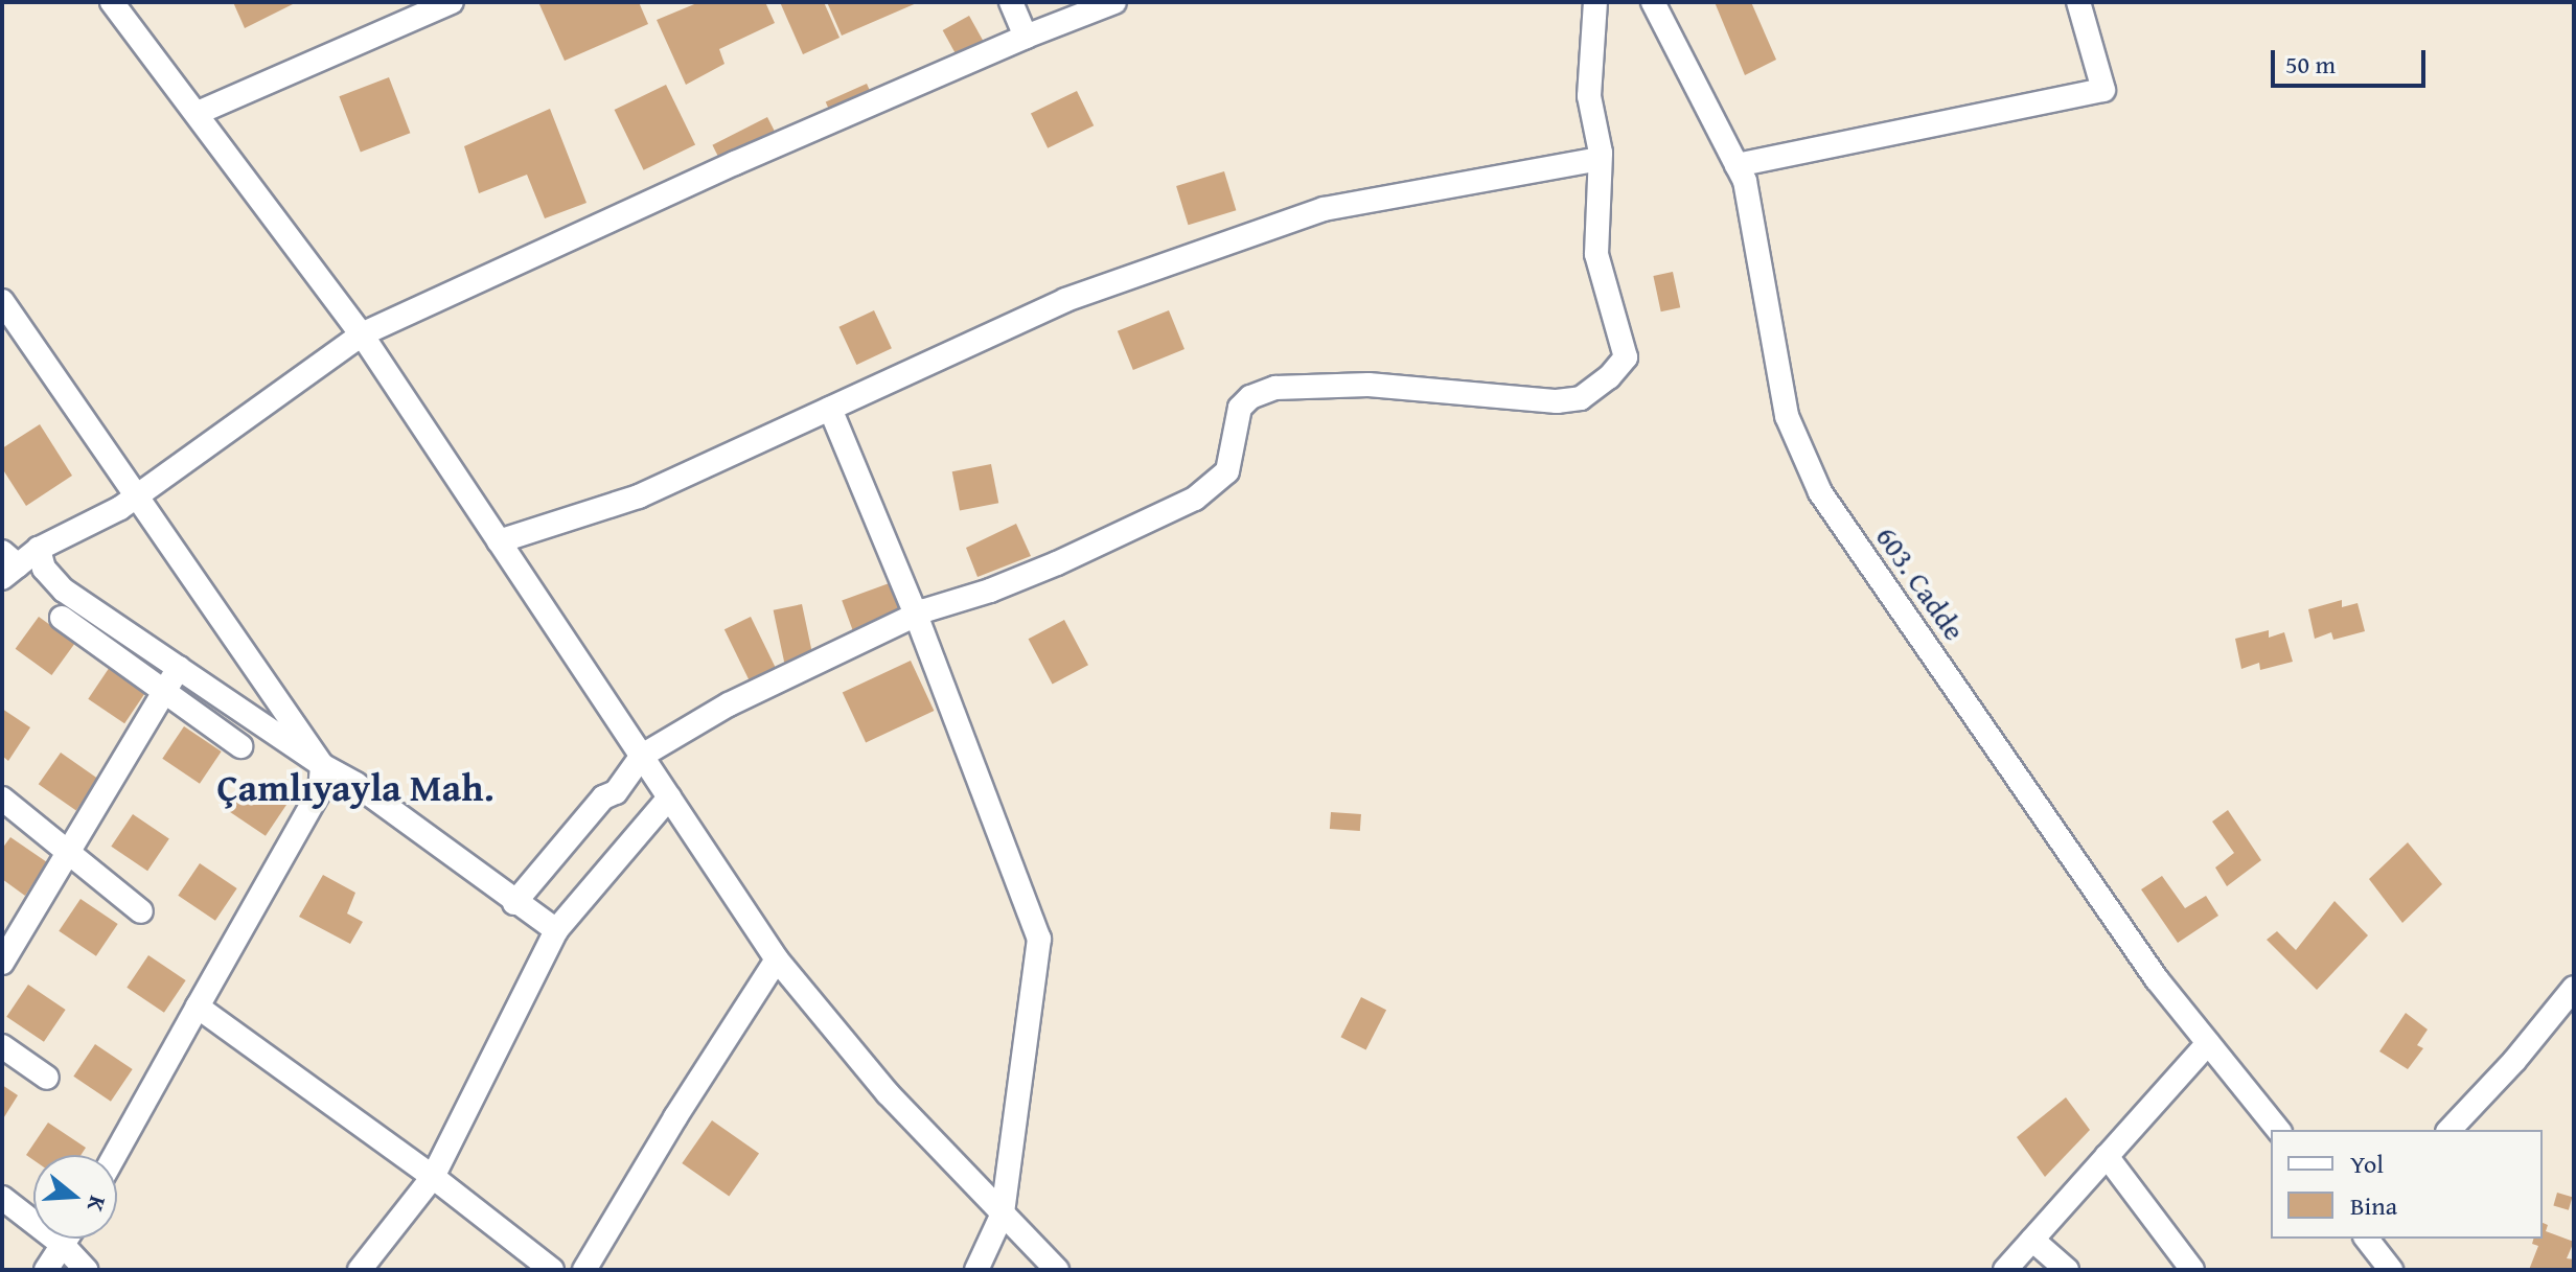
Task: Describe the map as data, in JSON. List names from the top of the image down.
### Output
{
  "streets": {
    "street": ["603. Cadde"]
  },
  "districts": ["Çamlıyayla Mah."],
  "legend": ["Yol", "Bina"],
  "scale_bar": "50 m",
  "north": "right"
}
